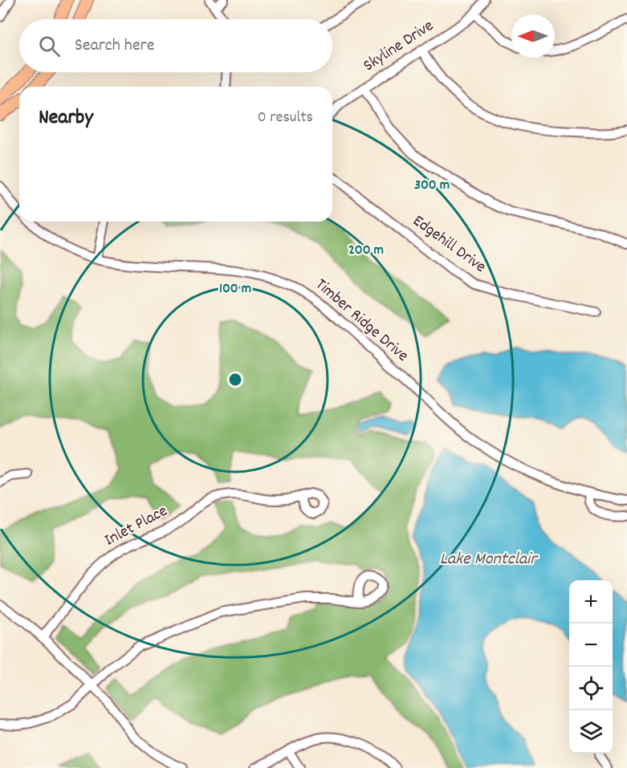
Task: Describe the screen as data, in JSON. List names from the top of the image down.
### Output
{
  "streets": {
    "street": [
      "Skyline Drive",
      "Edgehill Drive",
      "Timber Ridge Drive",
      "Inlet Place"
    ]
  },
  "water": ["Lake Montclair"],
  "north": "left",
  "page": {
    "search": "Search here",
    "heading": ["Nearby", "0 results"],
    "map_buttons": ["+", "−"]
  },
  "rings": ["300 m", "200 m", "100 m"]
}
